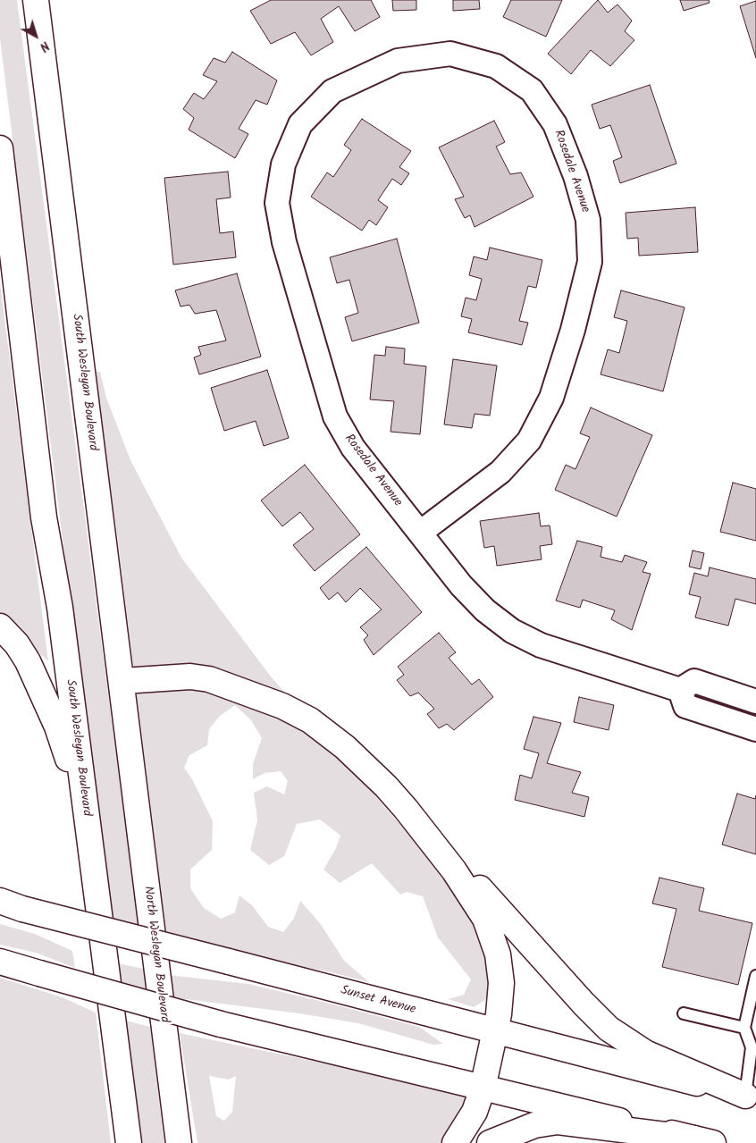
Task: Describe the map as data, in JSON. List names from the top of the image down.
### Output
{
  "streets": {
    "main road": ["South Wesleyan Boulevard", "North Wesleyan Boulevard", "Sunset Avenue"],
    "street": ["Rosedale Avenue"]
  },
  "crossings": [
    ["South Wesleyan Boulevard", "North Wesleyan Boulevard"]
  ],
  "north": "bottom right"
}
